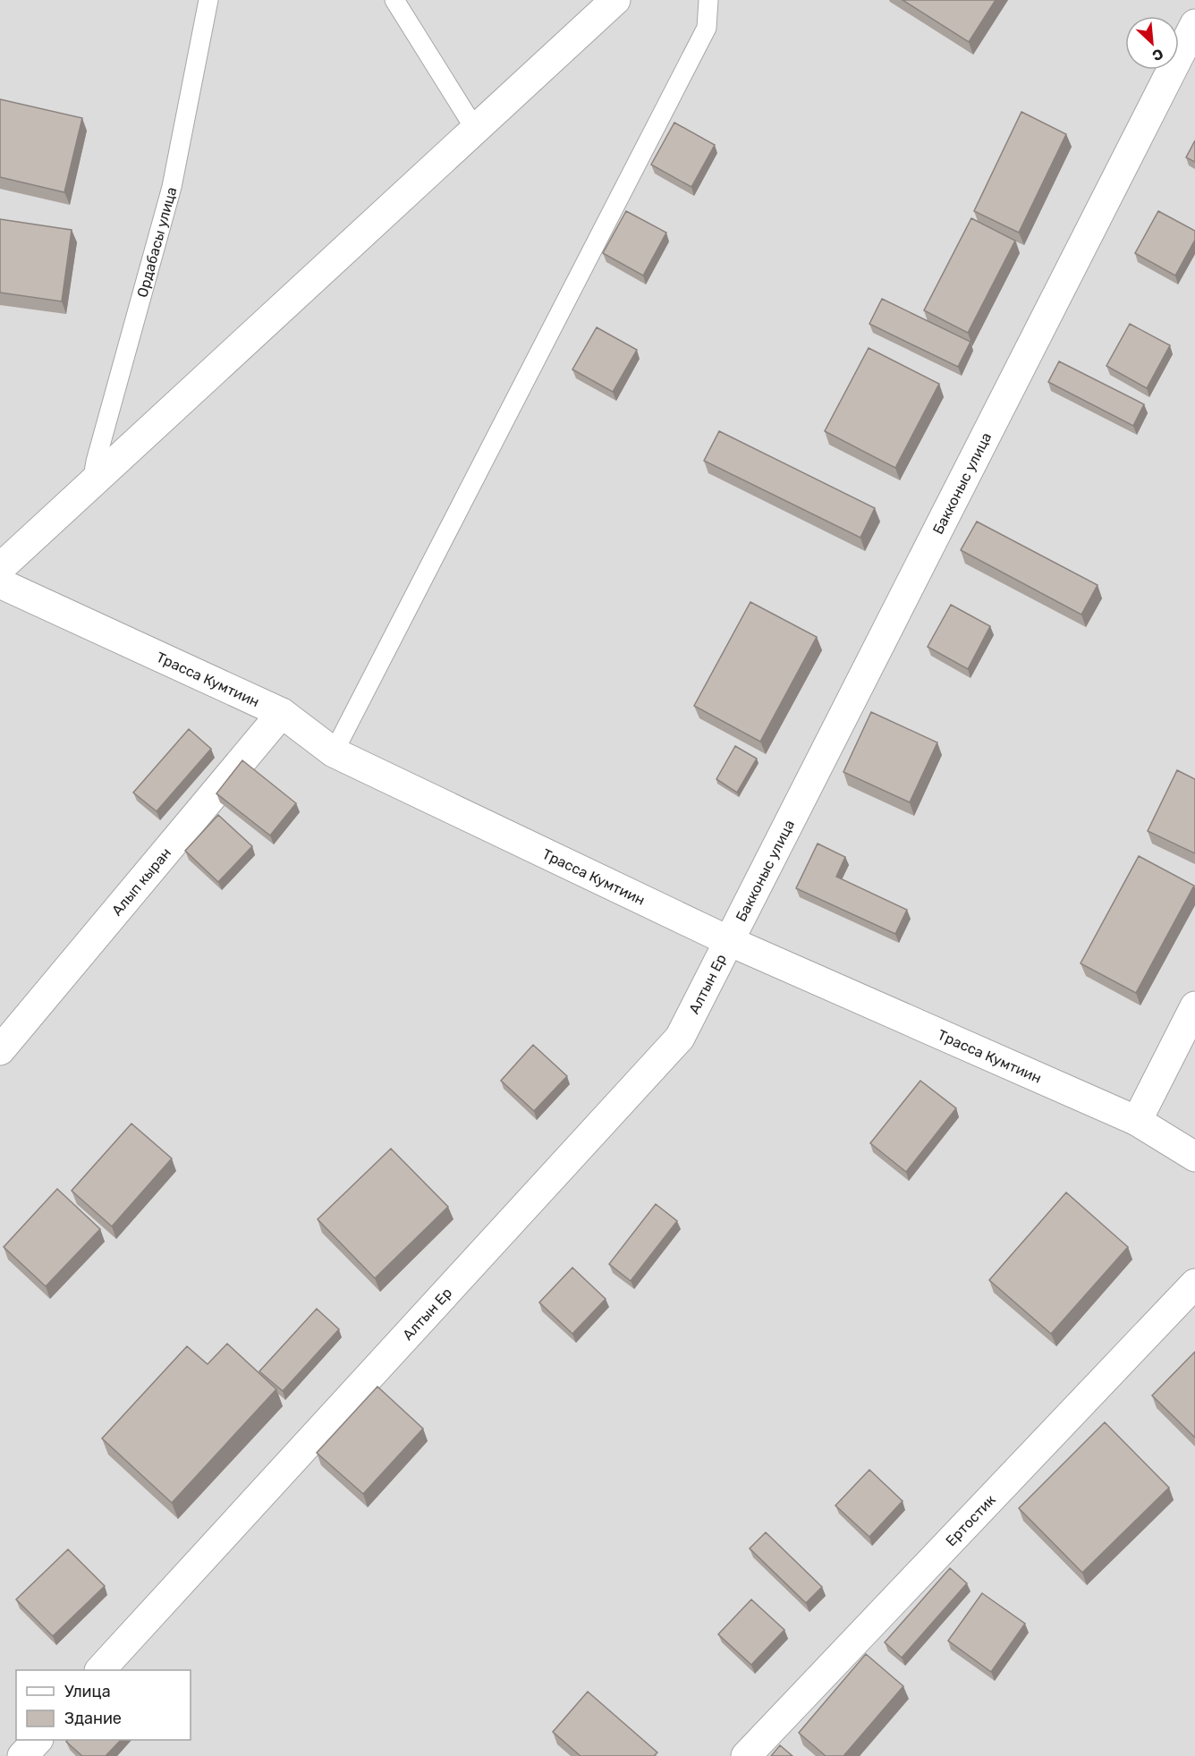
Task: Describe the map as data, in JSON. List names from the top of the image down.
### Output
{
  "streets": {
    "street": [
      "Бакконыс улица",
      "Трасса Кумтиин",
      "Алып кыран",
      "Алтын Ер",
      "Ертостик"
    ],
    "lane": ["Ордабасы улица"]
  },
  "crossings": [
    ["Бакконыс улица", "Трасса Кумтиин"],
    ["Бакконыс улица", "Алтын Ер"],
    ["Трасса Кумтиин", "Алып кыран"],
    ["Трасса Кумтиин", "Алтын Ер"]
  ],
  "legend": ["Улица", "Здание"],
  "north": "bottom right"
}
